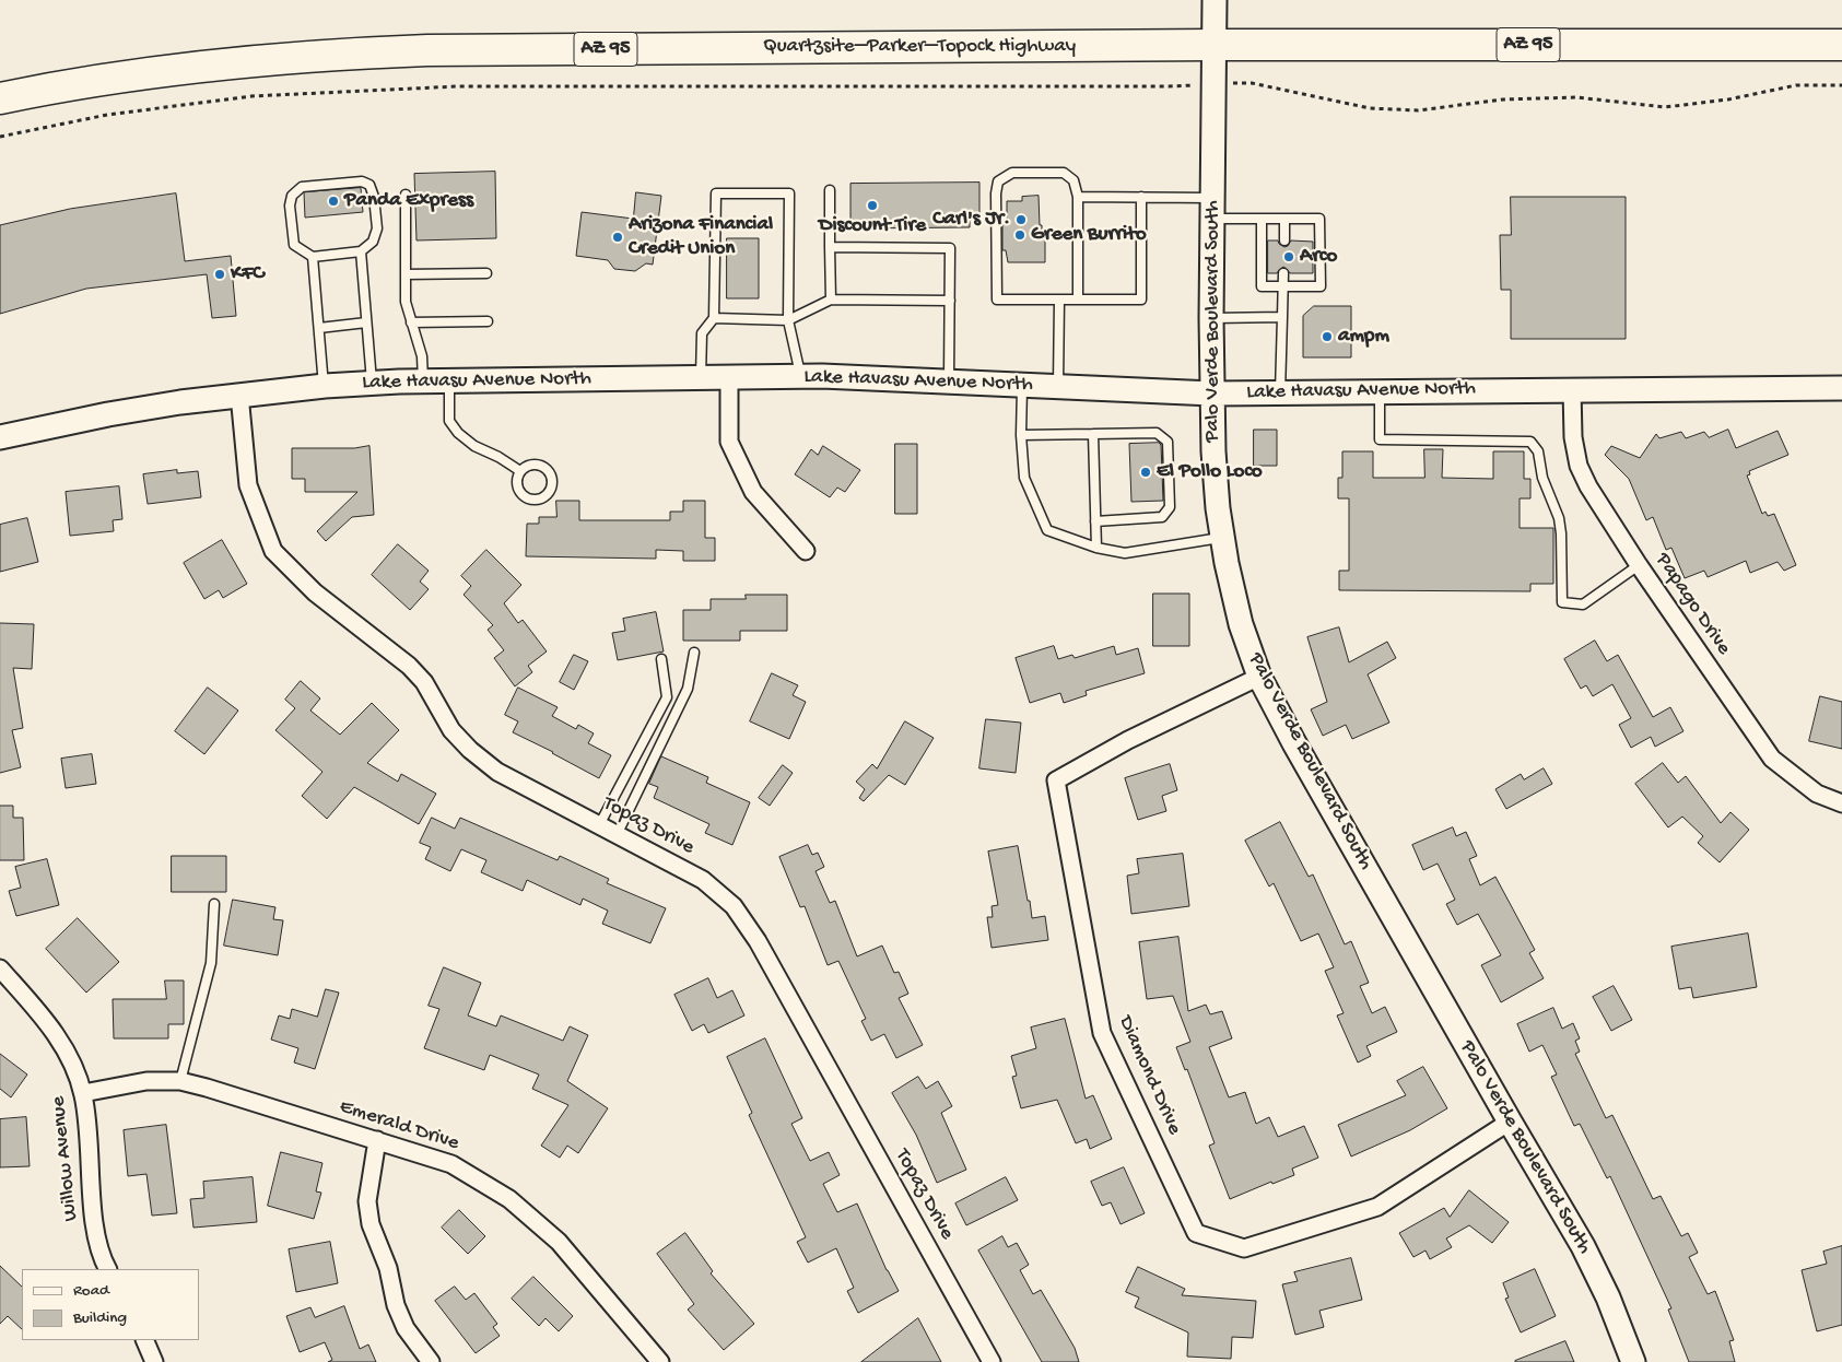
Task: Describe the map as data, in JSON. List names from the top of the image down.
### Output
{
  "streets": {
    "highway": ["AZ 95", "Quartzsite–Parker–Topock Highway"],
    "main road": ["Palo Verde Boulevard South", "Lake Havasu Avenue North"],
    "street": [
      "Papago Drive",
      "Topaz Drive",
      "Diamond Drive",
      "Emerald Drive",
      "Willow Avenue"
    ]
  },
  "crossings": [
    ["Quartzsite–Parker–Topock Highway", "Palo Verde Boulevard South"],
    ["Palo Verde Boulevard South", "Lake Havasu Avenue North"],
    ["Palo Verde Boulevard South", "Diamond Drive"],
    ["Lake Havasu Avenue North", "Papago Drive"],
    ["Lake Havasu Avenue North", "Topaz Drive"],
    ["Emerald Drive", "Willow Avenue"]
  ],
  "places": [
    "Panda Express",
    "Discount Tire",
    "Carl's Jr.",
    "Green Burrito",
    "Arizona Financial Credit Union",
    "Arco",
    "KFC",
    "ampm",
    "El Pollo Loco"
  ],
  "legend": ["Road", "Building"]
}
